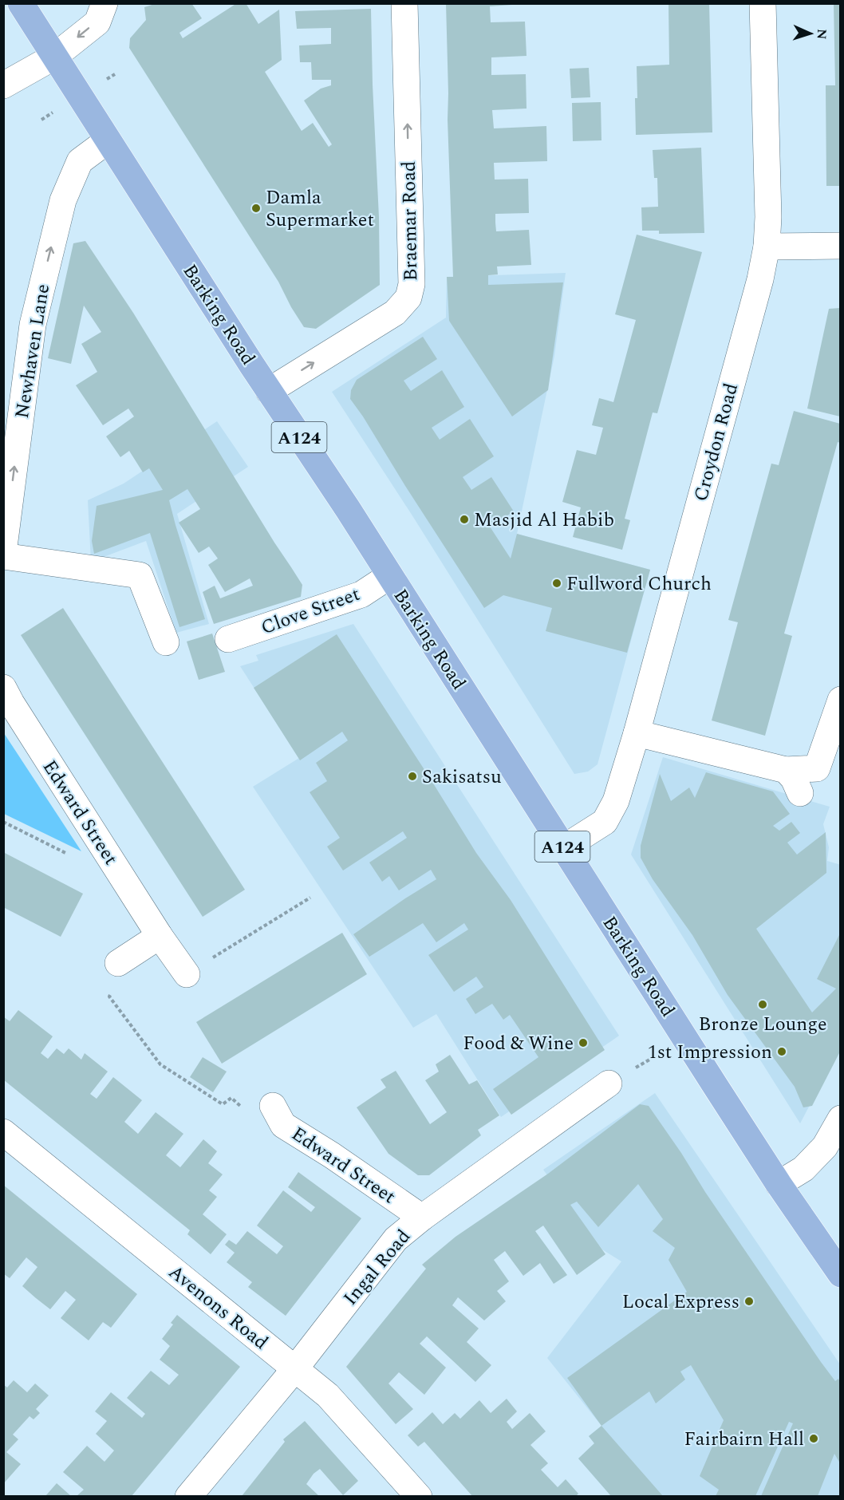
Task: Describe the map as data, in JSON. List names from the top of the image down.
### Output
{
  "streets": {
    "main road": ["Barking Road", "A124"],
    "street": [
      "Braemar Road",
      "Newhaven Lane",
      "Croydon Road",
      "Clove Street",
      "Edward Street",
      "Ingal Road",
      "Avenons Road"
    ]
  },
  "crossings": [
    ["Braemar Road", "Barking Road"],
    ["Barking Road", "Newhaven Lane"],
    ["Barking Road", "Croydon Road"],
    ["Barking Road", "Clove Street"],
    ["Edward Street", "Ingal Road"],
    ["Ingal Road", "Avenons Road"]
  ],
  "one_way": ["Braemar Road", "Newhaven Lane"],
  "places": [
    "Damla Supermarket",
    "Masjid Al Habib",
    "Fullword Church",
    "Sakisatsu",
    "Bronze Lounge",
    "Food & Wine",
    "1st Impression",
    "Local Express",
    "Fairbairn Hall"
  ],
  "north": "right"
}
